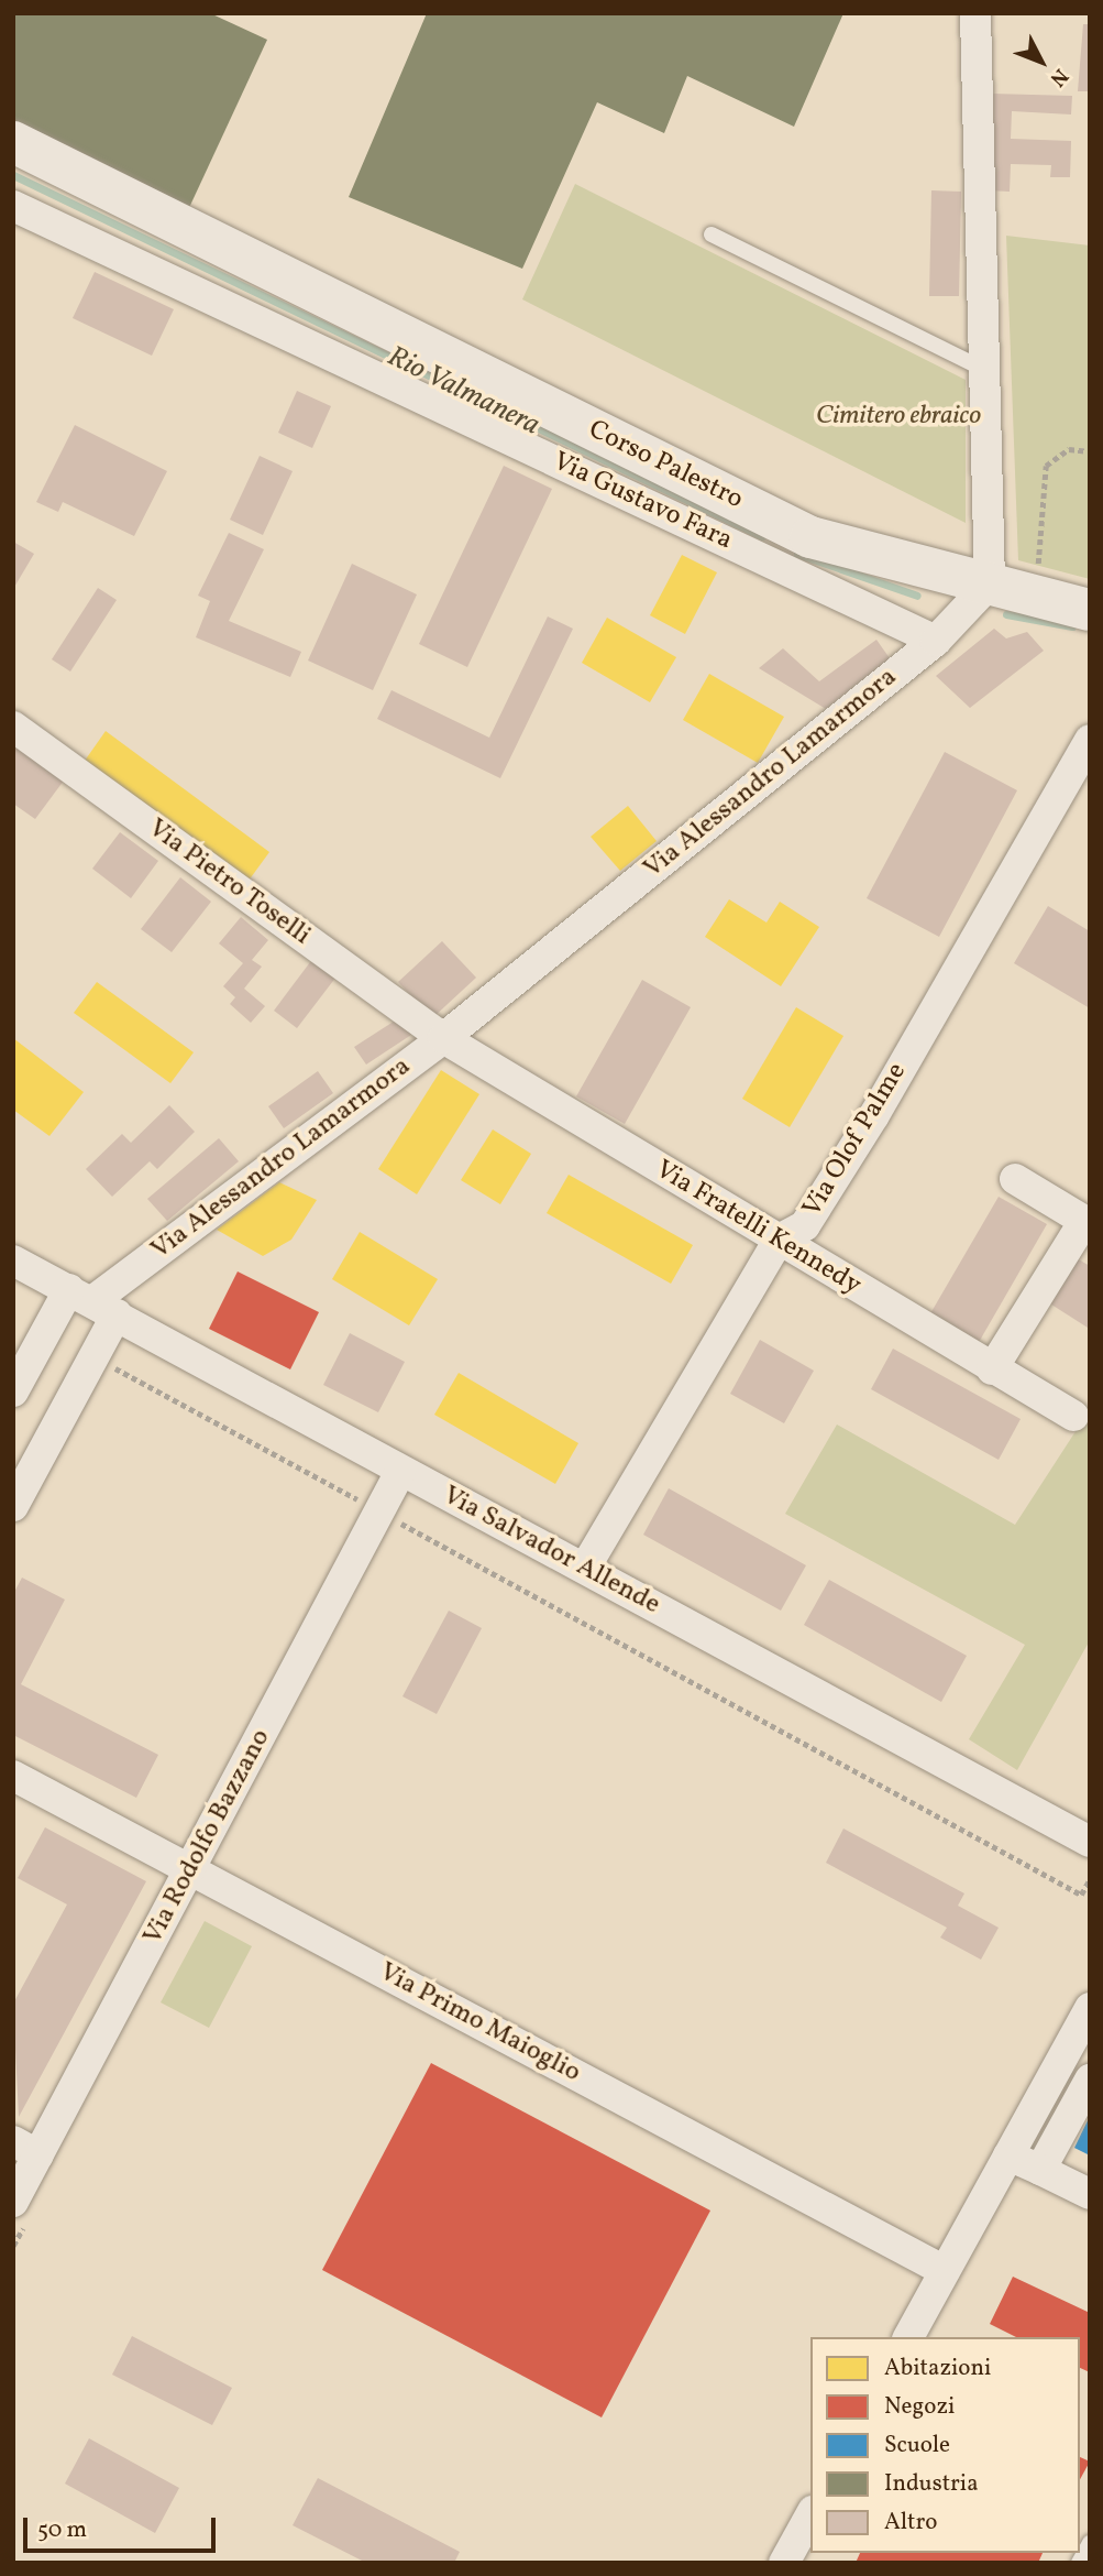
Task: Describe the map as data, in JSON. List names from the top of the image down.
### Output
{
  "streets": {
    "street": [
      "Corso Palestro",
      "Via Gustavo Fara",
      "Via Alessandro Lamarmora",
      "Via Pietro Toselli",
      "Via Olof Palme",
      "Via Fratelli Kennedy",
      "Via Salvador Allende",
      "Via Rodolfo Bazzano",
      "Via Primo Maioglio"
    ]
  },
  "crossings": [
    ["Corso Palestro", "Via Alessandro Lamarmora"],
    ["Via Gustavo Fara", "Via Alessandro Lamarmora"],
    ["Via Alessandro Lamarmora", "Via Pietro Toselli"],
    ["Via Alessandro Lamarmora", "Via Fratelli Kennedy"],
    ["Via Alessandro Lamarmora", "Via Salvador Allende"],
    ["Via Pietro Toselli", "Via Fratelli Kennedy"],
    ["Via Olof Palme", "Via Fratelli Kennedy"],
    ["Via Olof Palme", "Via Salvador Allende"],
    ["Via Salvador Allende", "Via Rodolfo Bazzano"],
    ["Via Rodolfo Bazzano", "Via Primo Maioglio"]
  ],
  "water": ["Rio Valmanera"],
  "parks": ["Cimitero ebraico"],
  "legend": [
    "Abitazioni",
    "Negozi",
    "Scuole",
    "Industria",
    "Altro"
  ],
  "scale_bar": "50 m",
  "north": "bottom right"
}
